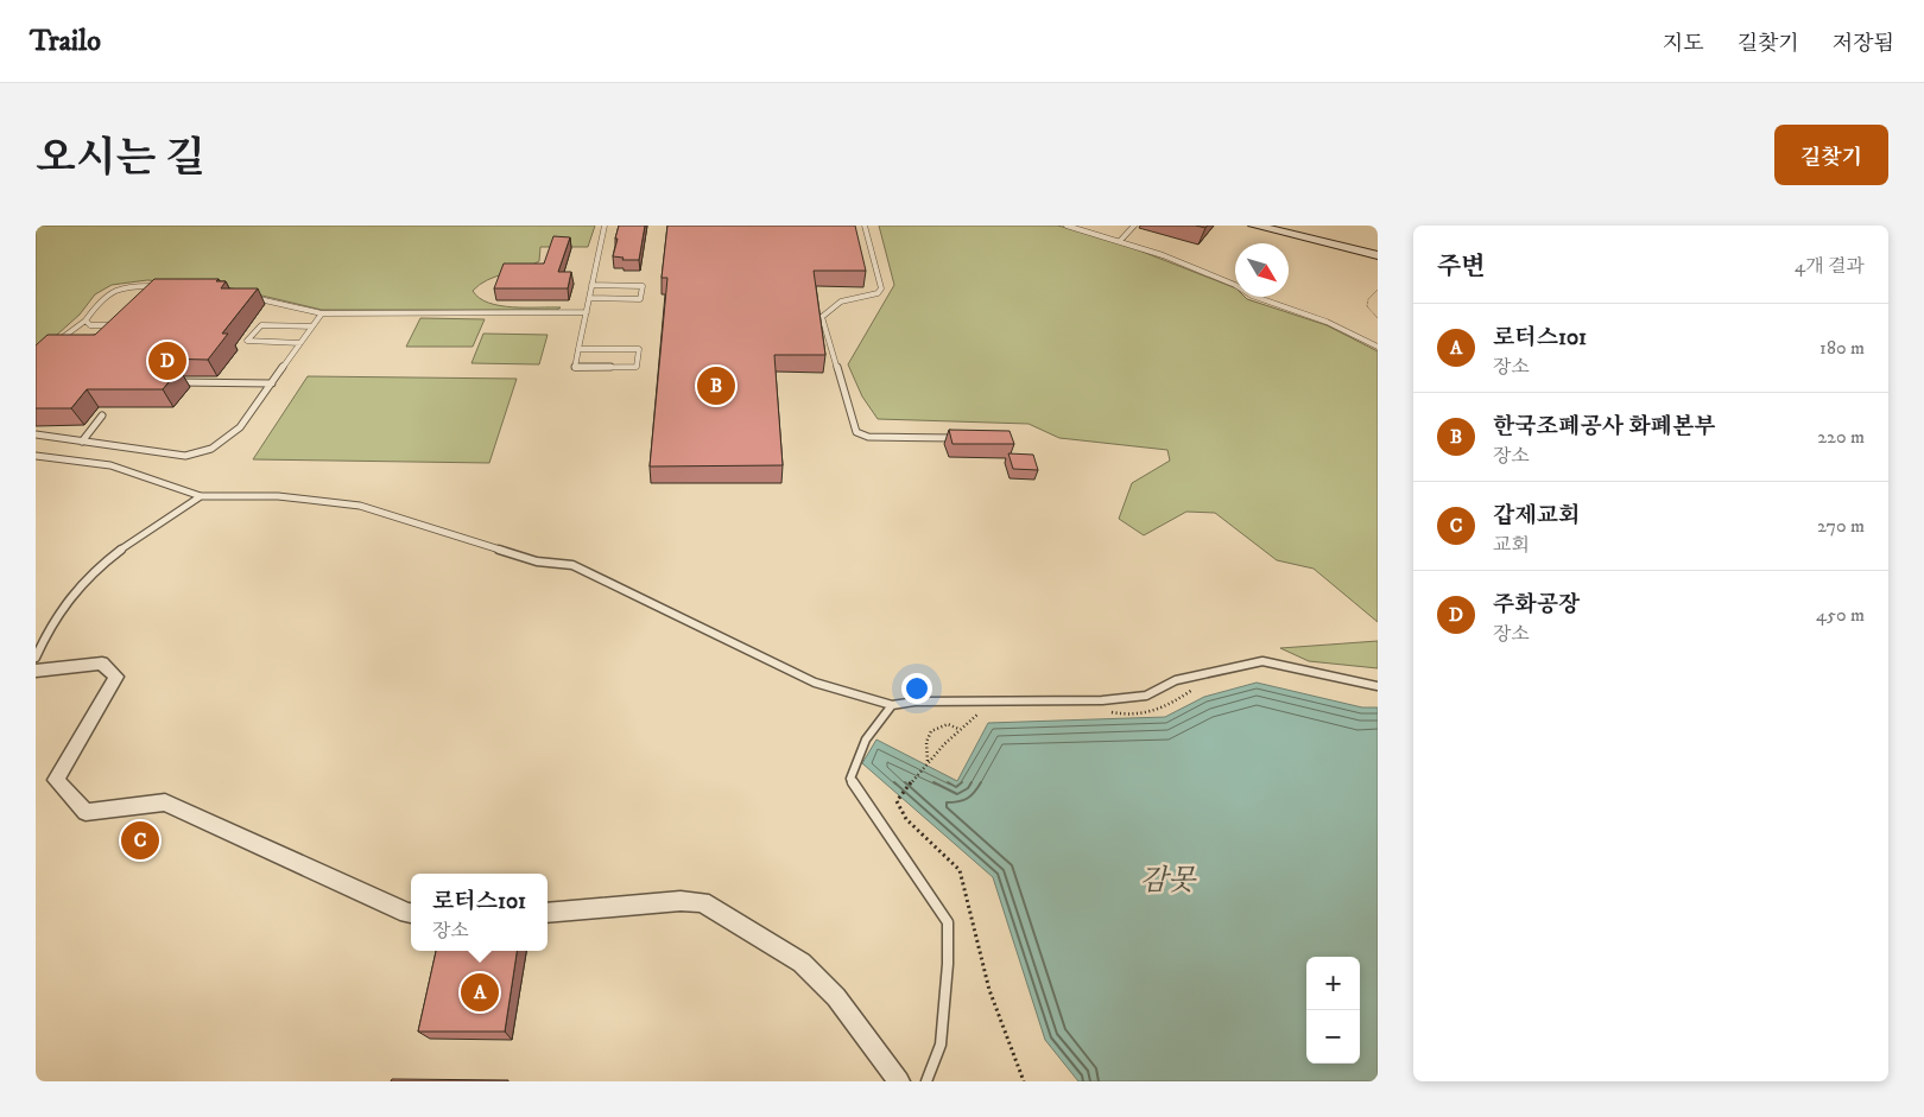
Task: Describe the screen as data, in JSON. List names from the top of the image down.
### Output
{
  "water": ["감못"],
  "north": "bottom right",
  "page": {
    "header": "Trailo",
    "nav": ["지도", "길찾기", "저장됨"],
    "title": "오시는 길",
    "buttons": "길찾기",
    "heading": ["주변", "4개 결과"],
    "list": [
      {
        "mark": "A",
        "name": "로터스101",
        "note": "장소",
        "value": "180 m"
      },
      {
        "mark": "B",
        "name": "한국조폐공사 화폐본부",
        "note": "장소",
        "value": "220 m"
      },
      {
        "mark": "C",
        "name": "갑제교회",
        "note": "교회",
        "value": "270 m"
      },
      {
        "mark": "D",
        "name": "주화공장",
        "note": "장소",
        "value": "450 m"
      }
    ],
    "pins": [
      "D",
      "B",
      "C",
      "A"
    ],
    "popup": ["로터스101", "장소"],
    "map_buttons": ["+", "−"]
  }
}
